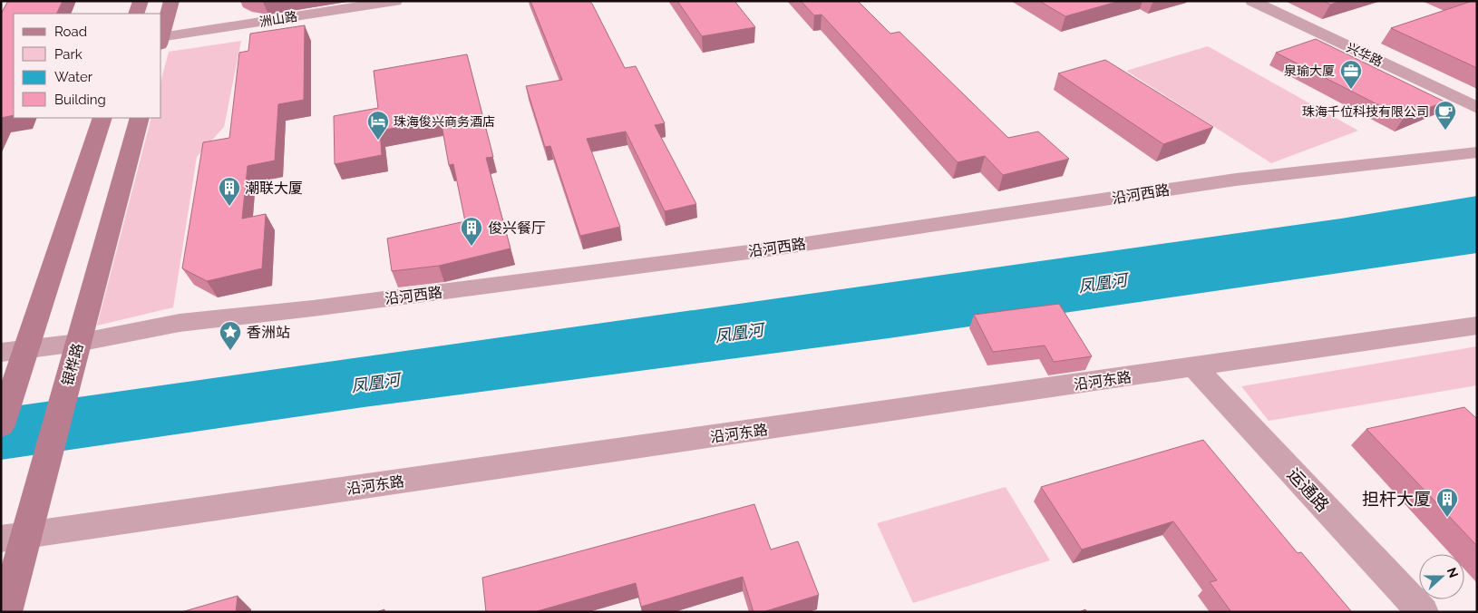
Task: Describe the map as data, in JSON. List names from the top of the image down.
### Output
{
  "streets": {
    "main road": ["银桦路"],
    "street": [
      "洲山路",
      "兴华路",
      "沿河西路",
      "沿河东路",
      "运通路"
    ]
  },
  "crossings": [
    ["沿河西路", "银桦路"],
    ["银桦路", "沿河东路"],
    ["沿河东路", "运通路"]
  ],
  "water": ["凤凰河"],
  "places": {
    "office": ["泉瑜大厦"],
    "cafe": ["珠海千位科技有限公司"],
    "hotel": ["珠海俊兴商务酒店"],
    "building": ["潮联大厦", "俊兴餐厅", "担杆大厦"],
    "place": ["香洲站"]
  },
  "legend": [
    "Road",
    "Park",
    "Water",
    "Building"
  ],
  "north": "right"
}
